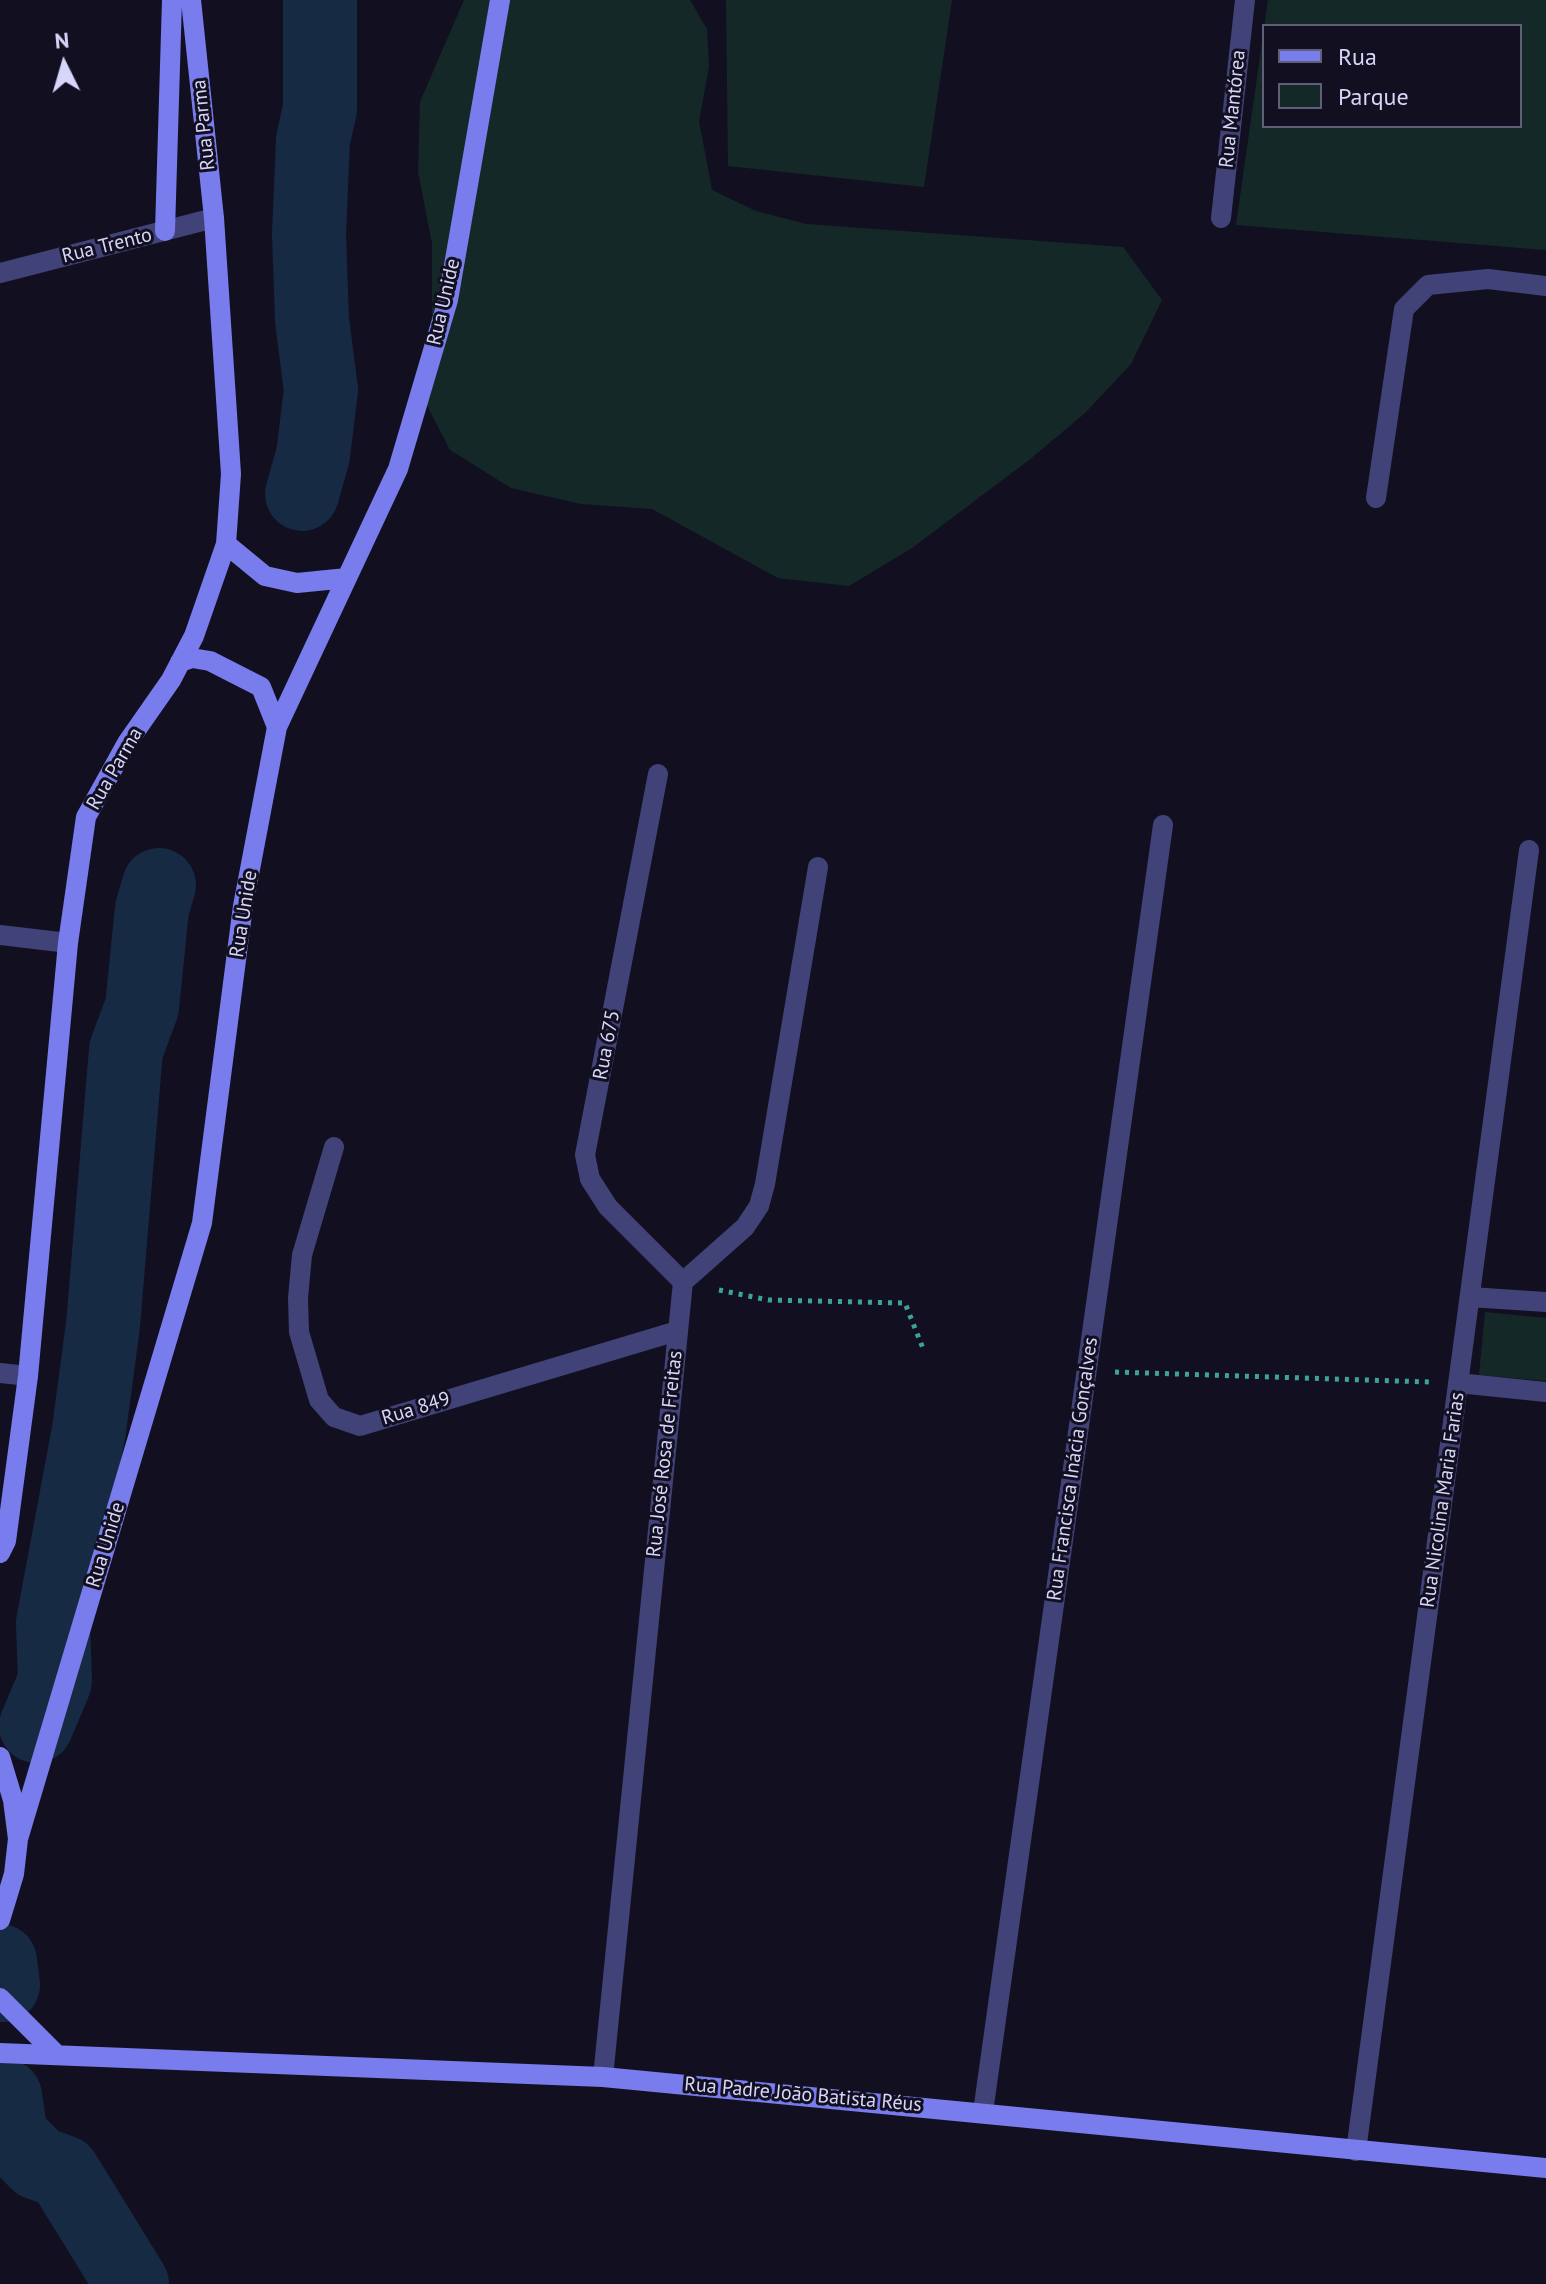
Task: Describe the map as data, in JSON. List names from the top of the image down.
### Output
{
  "streets": {
    "main road": ["Rua Parma", "Rua Unide", "Rua Padre João Batista Réus"],
    "street": [
      "Rua Mantórea",
      "Rua Trento",
      "Rua 675",
      "Rua 849",
      "Rua José Rosa de Freitas",
      "Rua Francisca Inácia Gonçalves",
      "Rua Nicolina Maria Farias"
    ]
  },
  "crossings": [
    ["Rua Parma", "Rua Trento"],
    ["Rua 675", "Rua José Rosa de Freitas"],
    ["Rua 849", "Rua José Rosa de Freitas"],
    ["Rua José Rosa de Freitas", "Rua Padre João Batista Réus"],
    ["Rua Francisca Inácia Gonçalves", "Rua Padre João Batista Réus"],
    ["Rua Nicolina Maria Farias", "Rua Padre João Batista Réus"]
  ],
  "legend": ["Rua", "Parque"],
  "north": "top"
}
